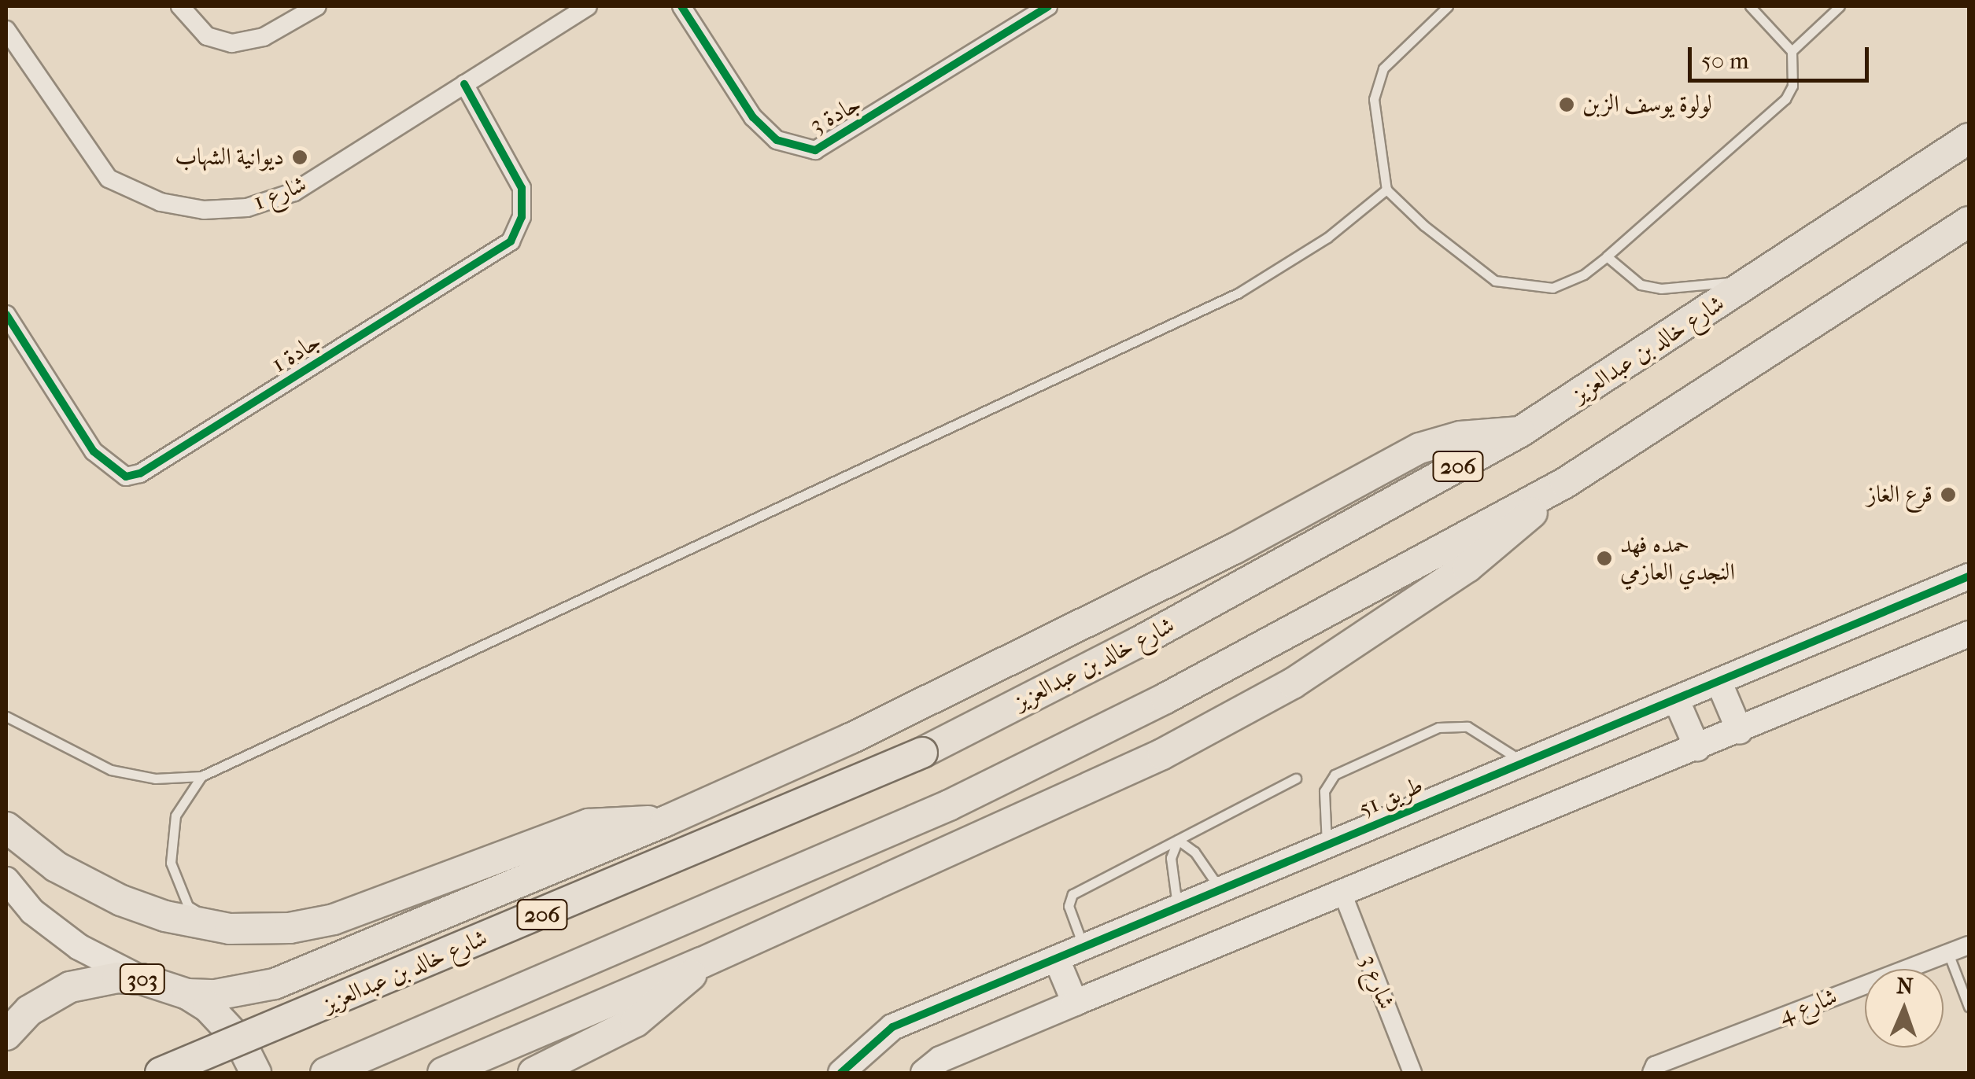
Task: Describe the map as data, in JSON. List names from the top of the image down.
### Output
{
  "streets": {
    "main road": ["شارع خالد بن عبدالعزيز", "206", "303"],
    "street": [
      "جادة 3",
      "شارع 1",
      "جادة 1",
      "طريق 51",
      "شارع 3",
      "شارع 4"
    ]
  },
  "crossings": [
    ["شارع 1", "جادة 1"]
  ],
  "places": [
    "لولوة يوسف الزبن",
    "ديوانية الشهاب",
    "قرع الغاز",
    "حمده فهد النجدي العازمي"
  ],
  "scale_bar": "50 m",
  "north": "top"
}
